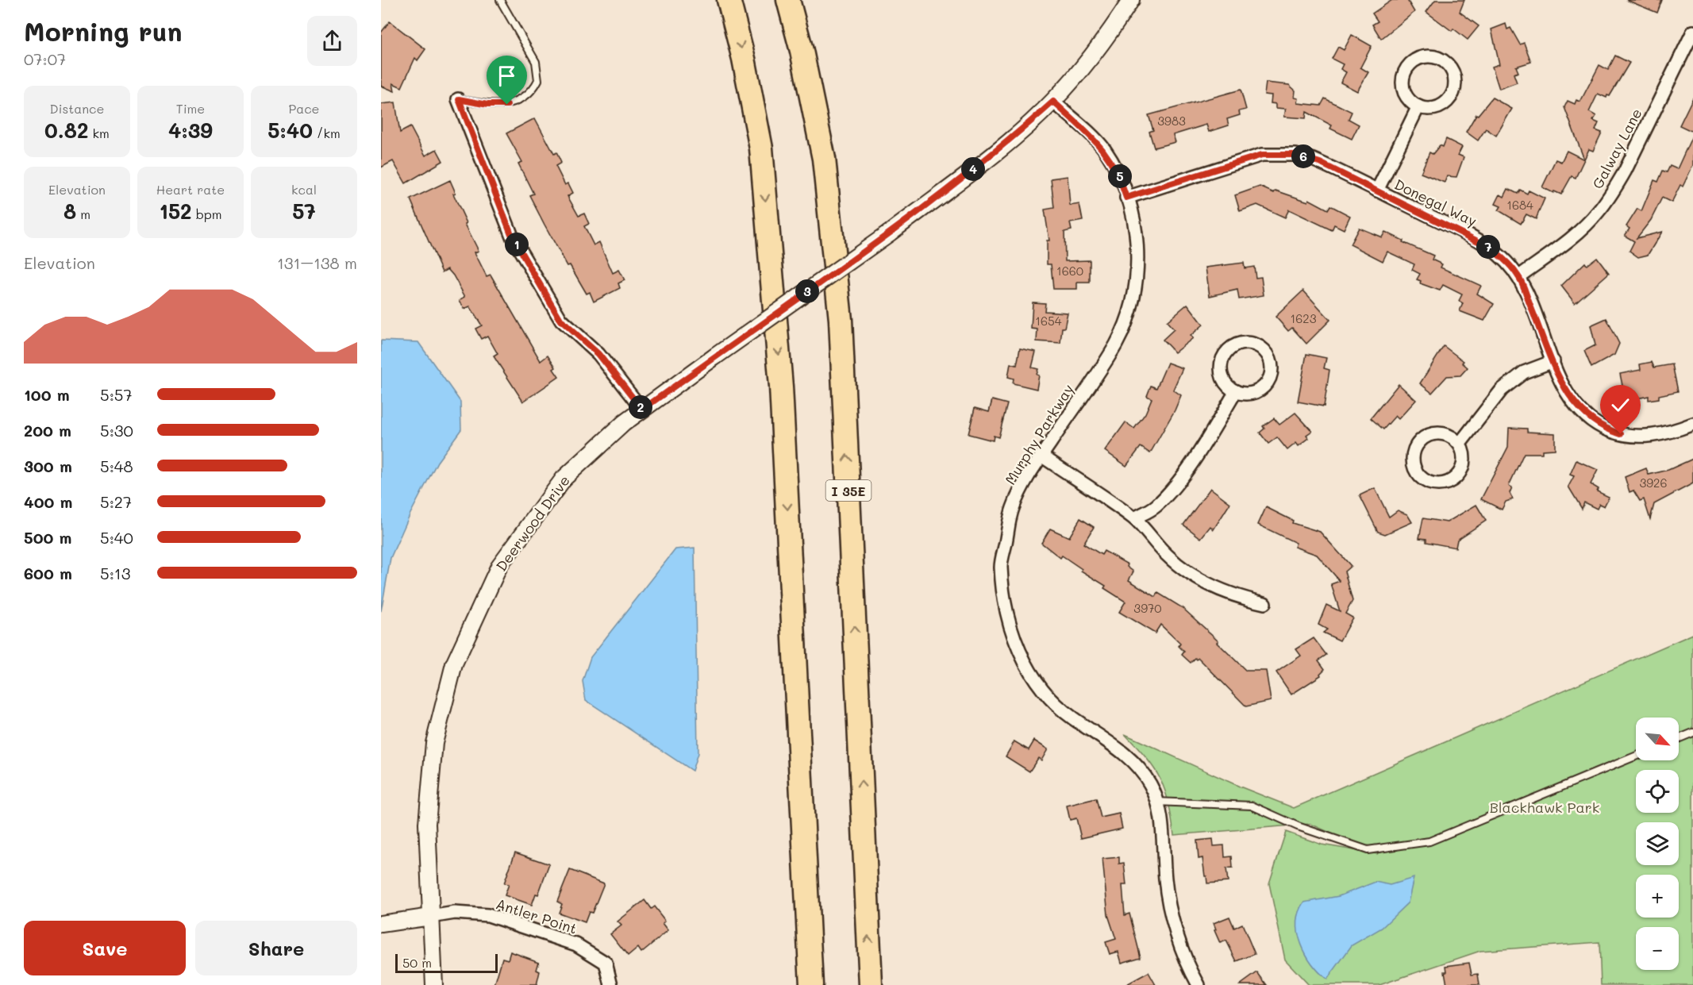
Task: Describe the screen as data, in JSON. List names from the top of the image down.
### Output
{
  "streets": {
    "highway": ["I 35E"],
    "street": [
      "Galway Lane",
      "Donegal Way",
      "Murphy Parkway",
      "Deerwood Drive",
      "Antler Point"
    ]
  },
  "crossings": [
    ["Galway Lane", "Donegal Way"],
    ["Donegal Way", "Murphy Parkway"],
    ["Murphy Parkway", "Deerwood Drive"],
    ["Deerwood Drive", "Antler Point"]
  ],
  "parks": ["Blackhawk Park"],
  "house_numbers": [
    "3983",
    "1684",
    "1660",
    "1623",
    "1654",
    "3926",
    "3970"
  ],
  "scale_bar": "50 m",
  "north": "bottom right",
  "page": {
    "heading": ["Morning run", "07:07"],
    "stats": [
      ["Distance", "0.82 km"],
      ["Time", "4:39"],
      ["Pace", "5:40 /km"],
      ["Elevation", "8 m"],
      ["Heart rate", "152 bpm"],
      ["kcal", "57"]
    ],
    "pins": [
      "6",
      "4",
      "5",
      "1",
      "7",
      "3",
      "2"
    ],
    "chart": ["Elevation", "131–138 m"],
    "list": [
      {
        "name": "100 m",
        "note": "5:57"
      },
      {
        "name": "200 m",
        "note": "5:30"
      },
      {
        "name": "300 m",
        "note": "5:48"
      },
      {
        "name": "400 m",
        "note": "5:27"
      },
      {
        "name": "500 m",
        "note": "5:40"
      },
      {
        "name": "600 m",
        "note": "5:13"
      }
    ],
    "map_buttons": ["+", "−"],
    "buttons": ["Save", "Share"],
    "scale": "50 m"
  }
}
